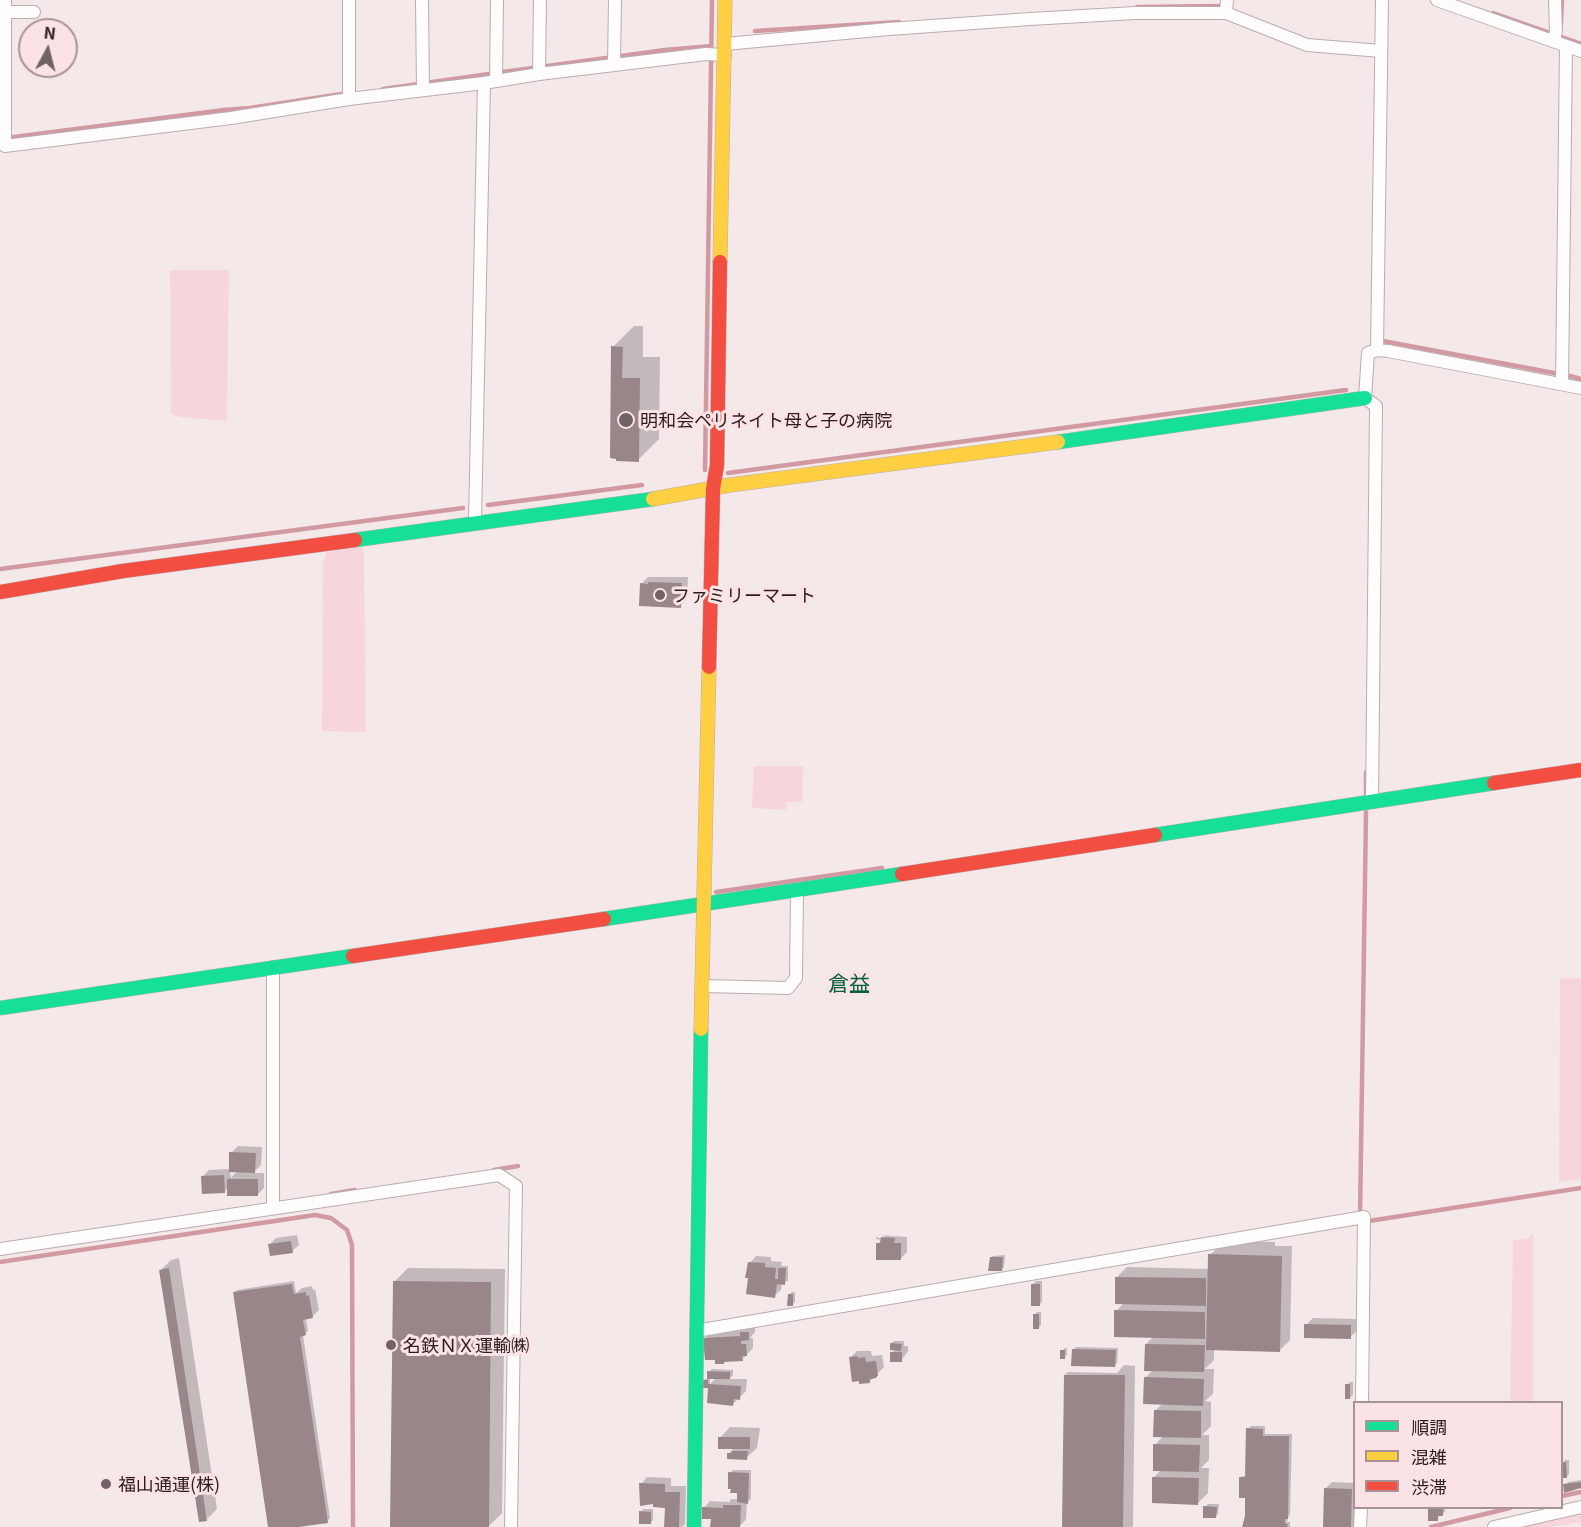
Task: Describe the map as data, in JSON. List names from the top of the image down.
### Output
{
  "districts": ["倉益"],
  "places": [
    "明和会ペリネイト母と子の病院",
    "ファミリーマート",
    "名鉄ＮＸ運輸㈱",
    "福山通運(株)"
  ],
  "legend": ["順調", "混雑", "渋滞"],
  "north": "top"
}
